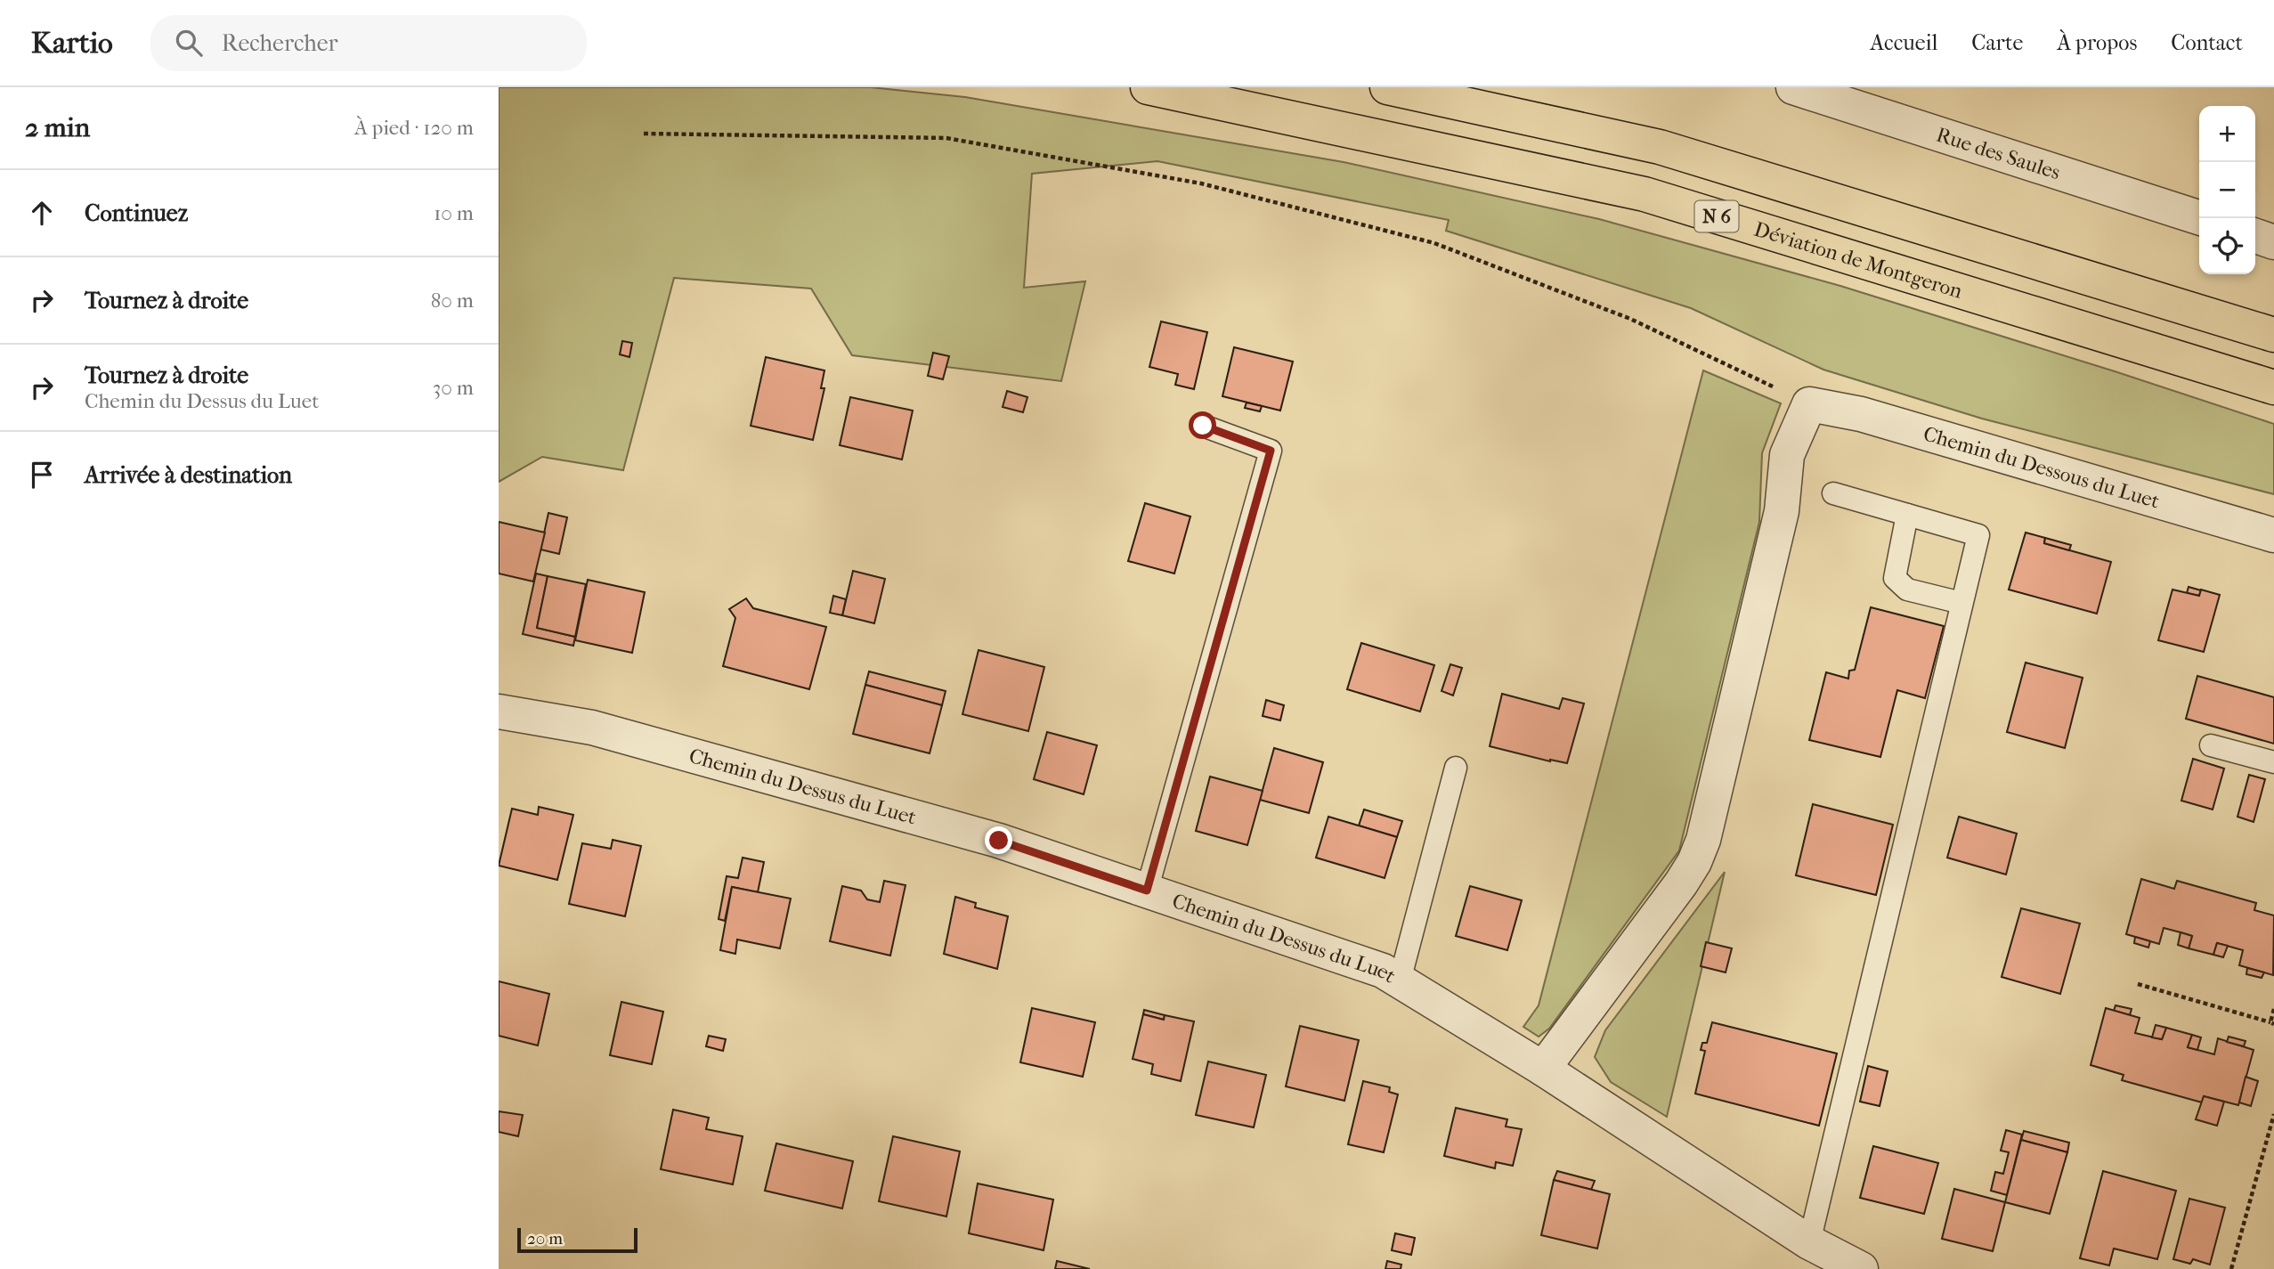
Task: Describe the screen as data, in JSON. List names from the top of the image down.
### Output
{
  "streets": {
    "main road": ["N 6", "Déviation de Montgeron"],
    "street": ["Rue des Saules", "Chemin du Dessous du Luet", "Chemin du Dessus du Luet"]
  },
  "scale_bar": "20 m",
  "page": {
    "header": "Kartio",
    "search": "Rechercher",
    "nav": [
      "Accueil",
      "Carte",
      "À propos",
      "Contact"
    ],
    "heading": ["2 min", "À pied · 120 m"],
    "map_buttons": ["+", "−"],
    "list": [
      ["Continuez", "10 m"],
      ["Tournez à droite", "80 m"],
      ["Tournez à droite", "Chemin du Dessus du Luet", "30 m"],
      "Arrivée à destination"
    ],
    "scale": "20 m"
  }
}
